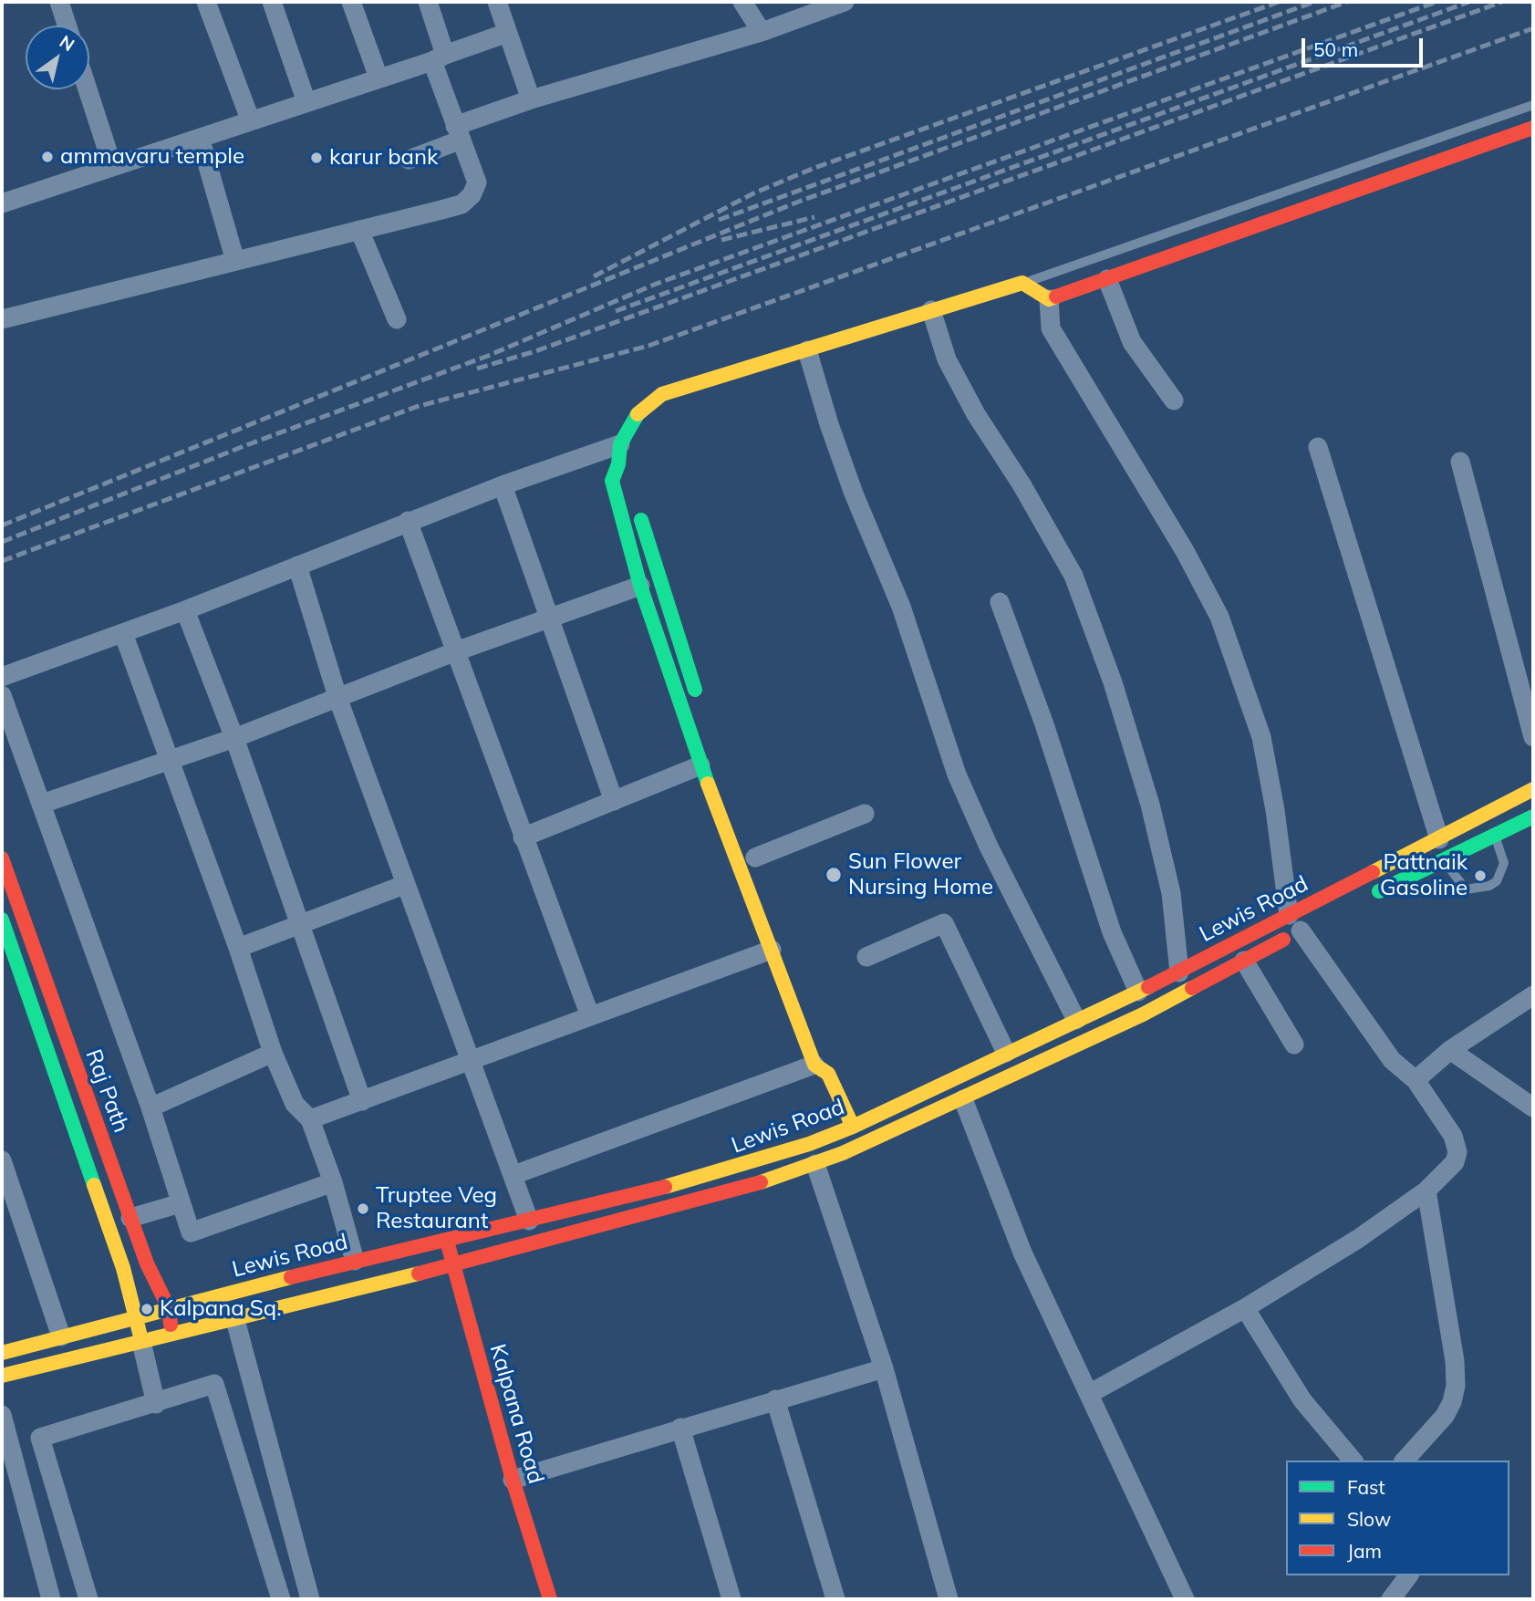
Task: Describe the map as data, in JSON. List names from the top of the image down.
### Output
{
  "streets": {
    "main road": ["Lewis Road", "Raj Path", "Kalpana Road"]
  },
  "crossings": [
    ["Lewis Road", "Raj Path"],
    ["Lewis Road", "Kalpana Road"]
  ],
  "places": [
    "ammavaru temple",
    "karur bank",
    "Sun Flower Nursing Home",
    "Pattnaik Gasoline",
    "Truptee Veg Restaurant",
    "Kalpana Sq."
  ],
  "legend": ["Fast", "Slow", "Jam"],
  "scale_bar": "50 m",
  "north": "top right"
}
